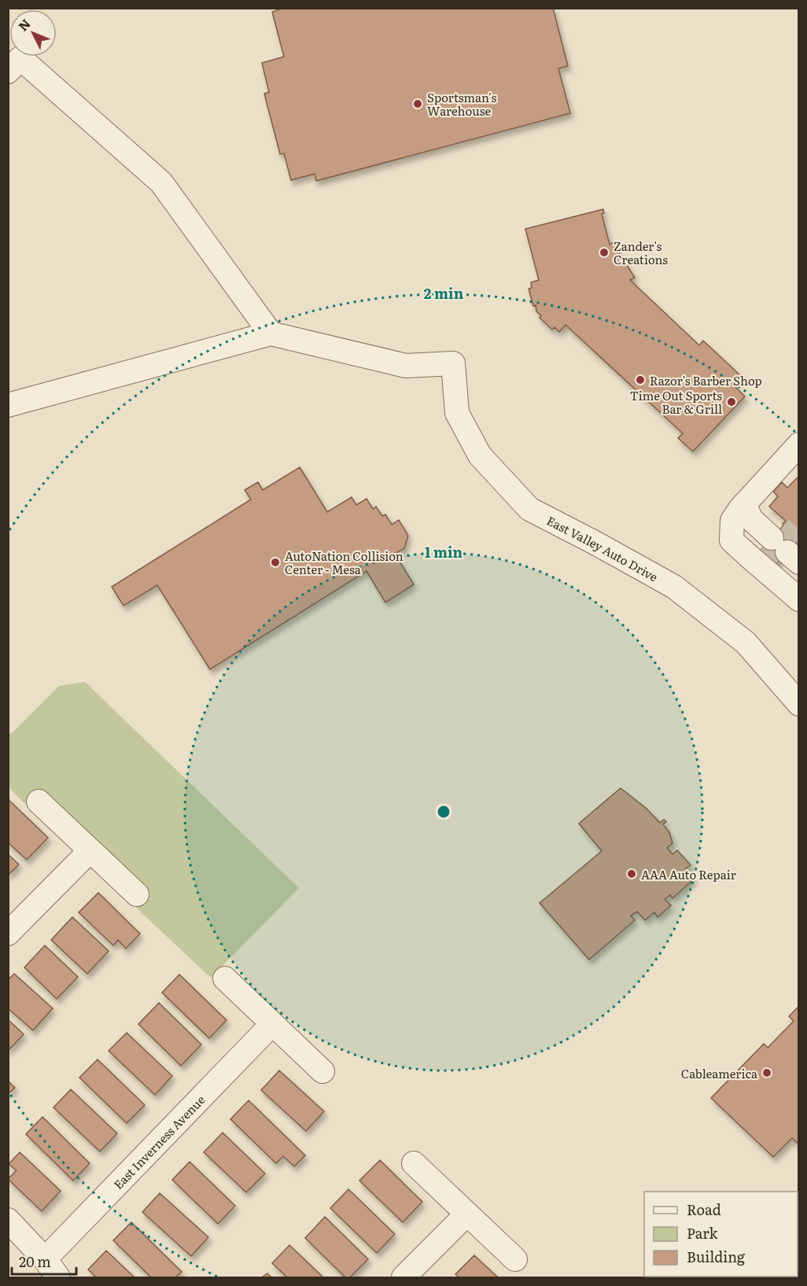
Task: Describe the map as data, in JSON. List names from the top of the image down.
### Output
{
  "streets": {
    "street": ["East Valley Auto Drive", "East Inverness Avenue"]
  },
  "places": [
    "Sportsman's Warehouse",
    "Zander's Creations",
    "Razor's Barber Shop",
    "Time Out Sports Bar & Grill",
    "AutoNation Collision Center - Mesa",
    "AAA Auto Repair",
    "Cableamerica"
  ],
  "legend": ["Road", "Park", "Building"],
  "scale_bar": "20 m",
  "north": "top left",
  "rings": ["2 min", "1 min"]
}
